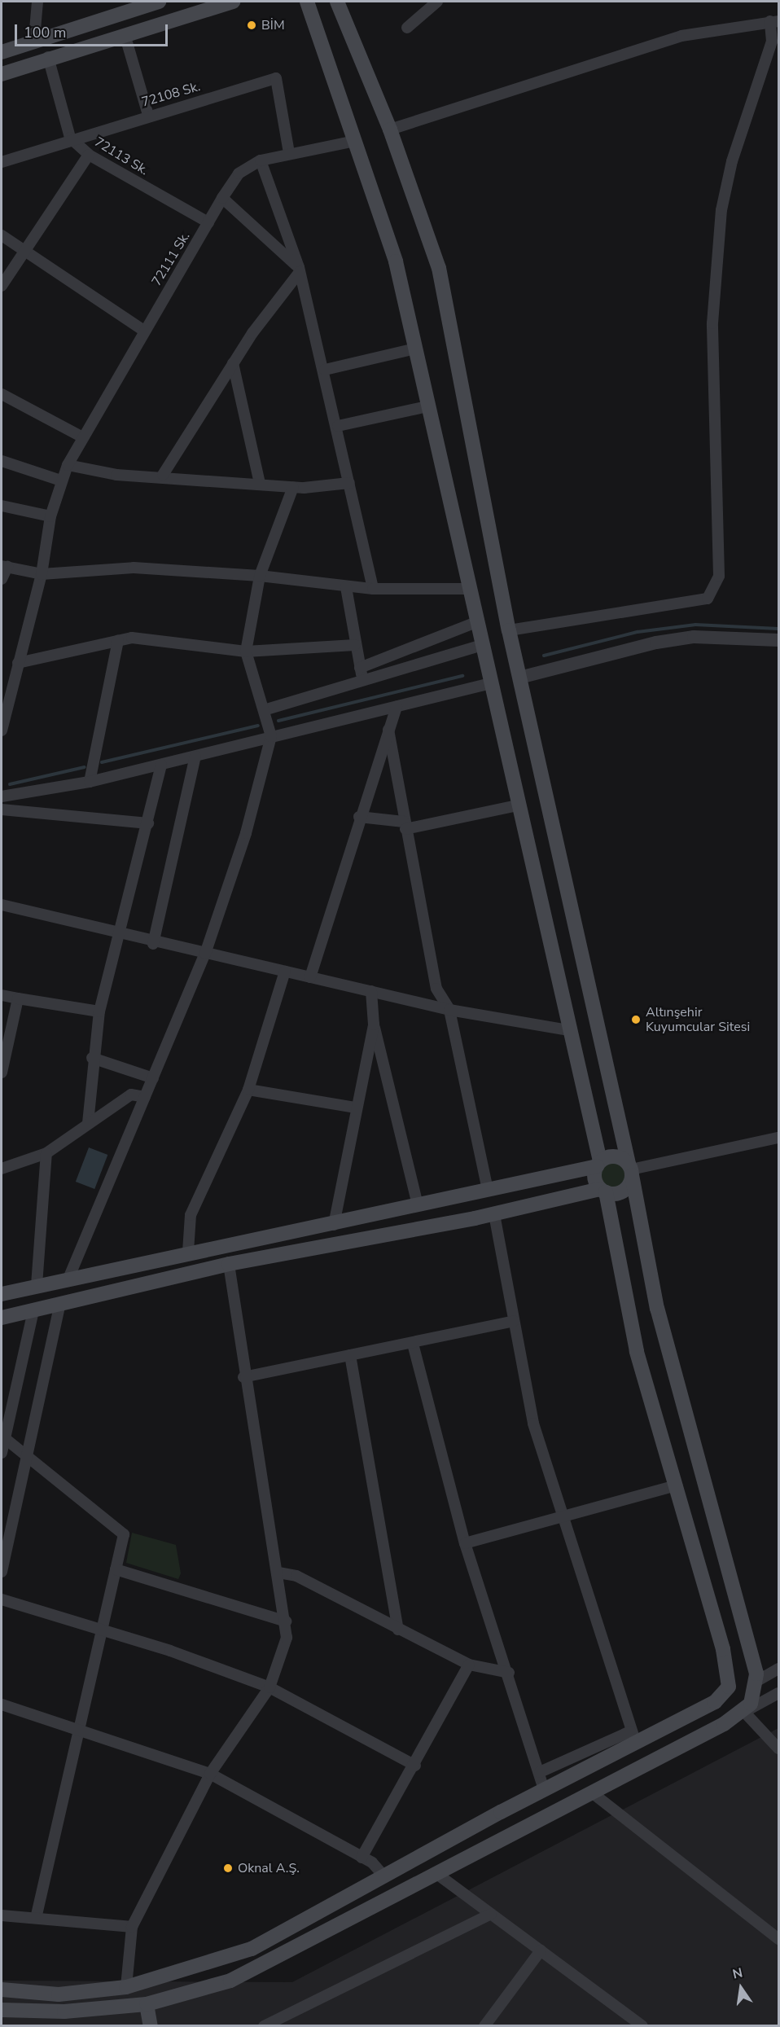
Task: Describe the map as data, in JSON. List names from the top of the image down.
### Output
{
  "streets": {
    "street": ["72108 Sk.", "72113 Sk.", "72111 Sk."]
  },
  "crossings": [
    ["72108 Sk.", "72113 Sk."],
    ["72108 Sk.", "72111 Sk."],
    ["72113 Sk.", "72111 Sk."]
  ],
  "places": ["BİM", "Altınşehir Kuyumcular Sitesi", "Oknal A.Ş."],
  "scale_bar": "100 m",
  "north": "top"
}
